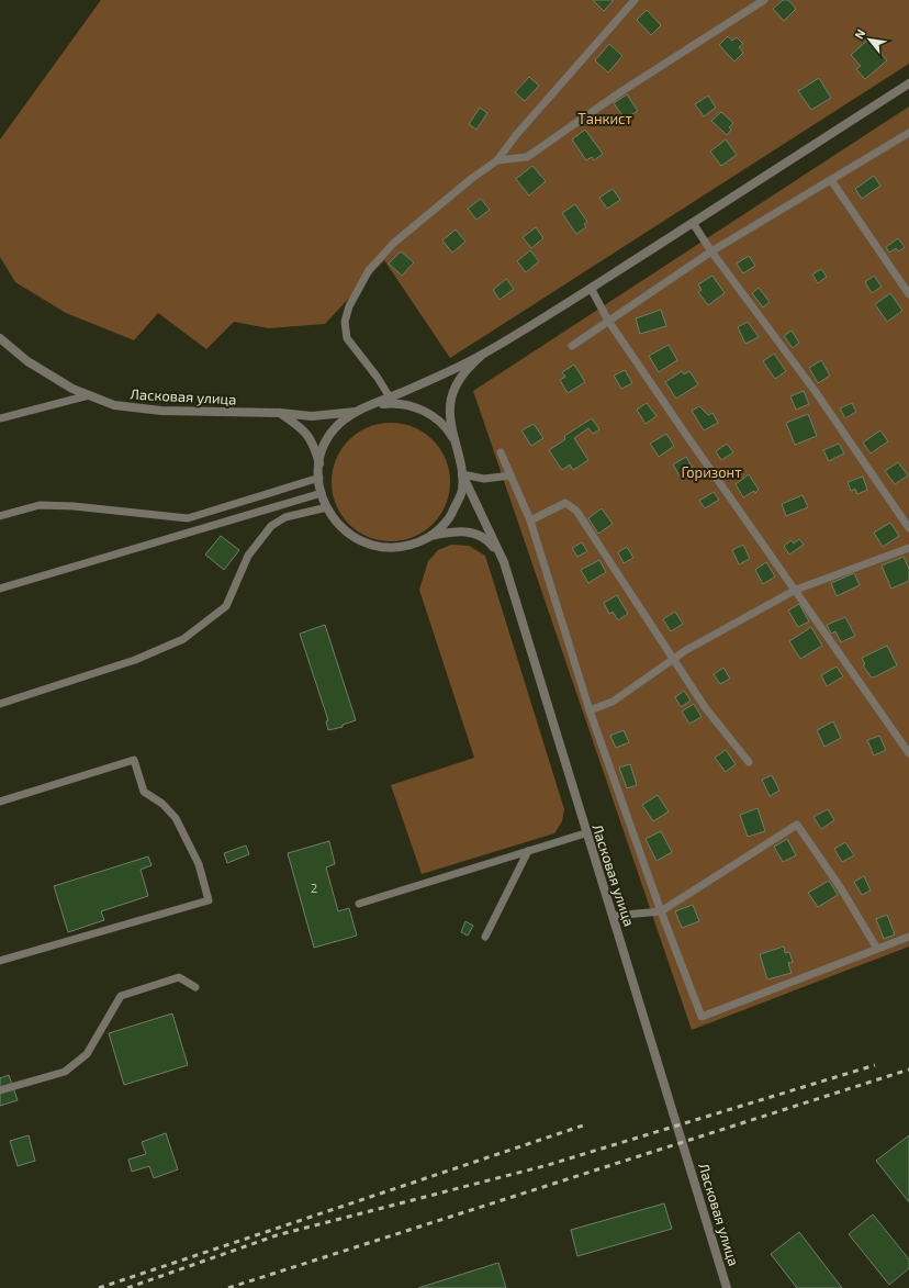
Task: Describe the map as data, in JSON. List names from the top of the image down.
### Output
{
  "streets": {
    "street": ["Ласковая улица"]
  },
  "parks": ["Танкист", "Горизонт"],
  "house_numbers": ["2"],
  "north": "top left"
}
